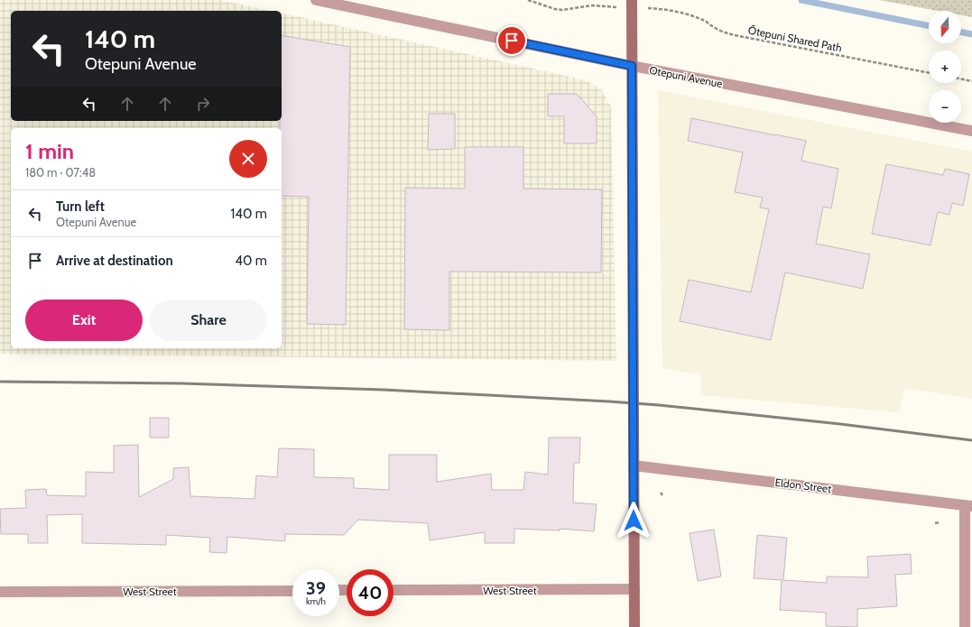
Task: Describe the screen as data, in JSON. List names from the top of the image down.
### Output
{
  "streets": {
    "street": ["Otepuni Avenue", "Eldon Street", "West Street"],
    "path": ["Ōtepuni Shared Path"]
  },
  "north": "bottom",
  "page": {
    "map_buttons": ["+", "−"],
    "turn": ["140 m", "Otepuni Avenue"],
    "heading": ["1 min", "180 m · 07:48"],
    "list": [
      {
        "name": "Turn left",
        "note": "Otepuni Avenue",
        "value": "140 m"
      },
      {
        "name": "Arrive at destination",
        "value": "40 m"
      }
    ],
    "buttons": ["Exit", "Share"],
    "speed": "39 km/h",
    "limit": "40"
  }
}
